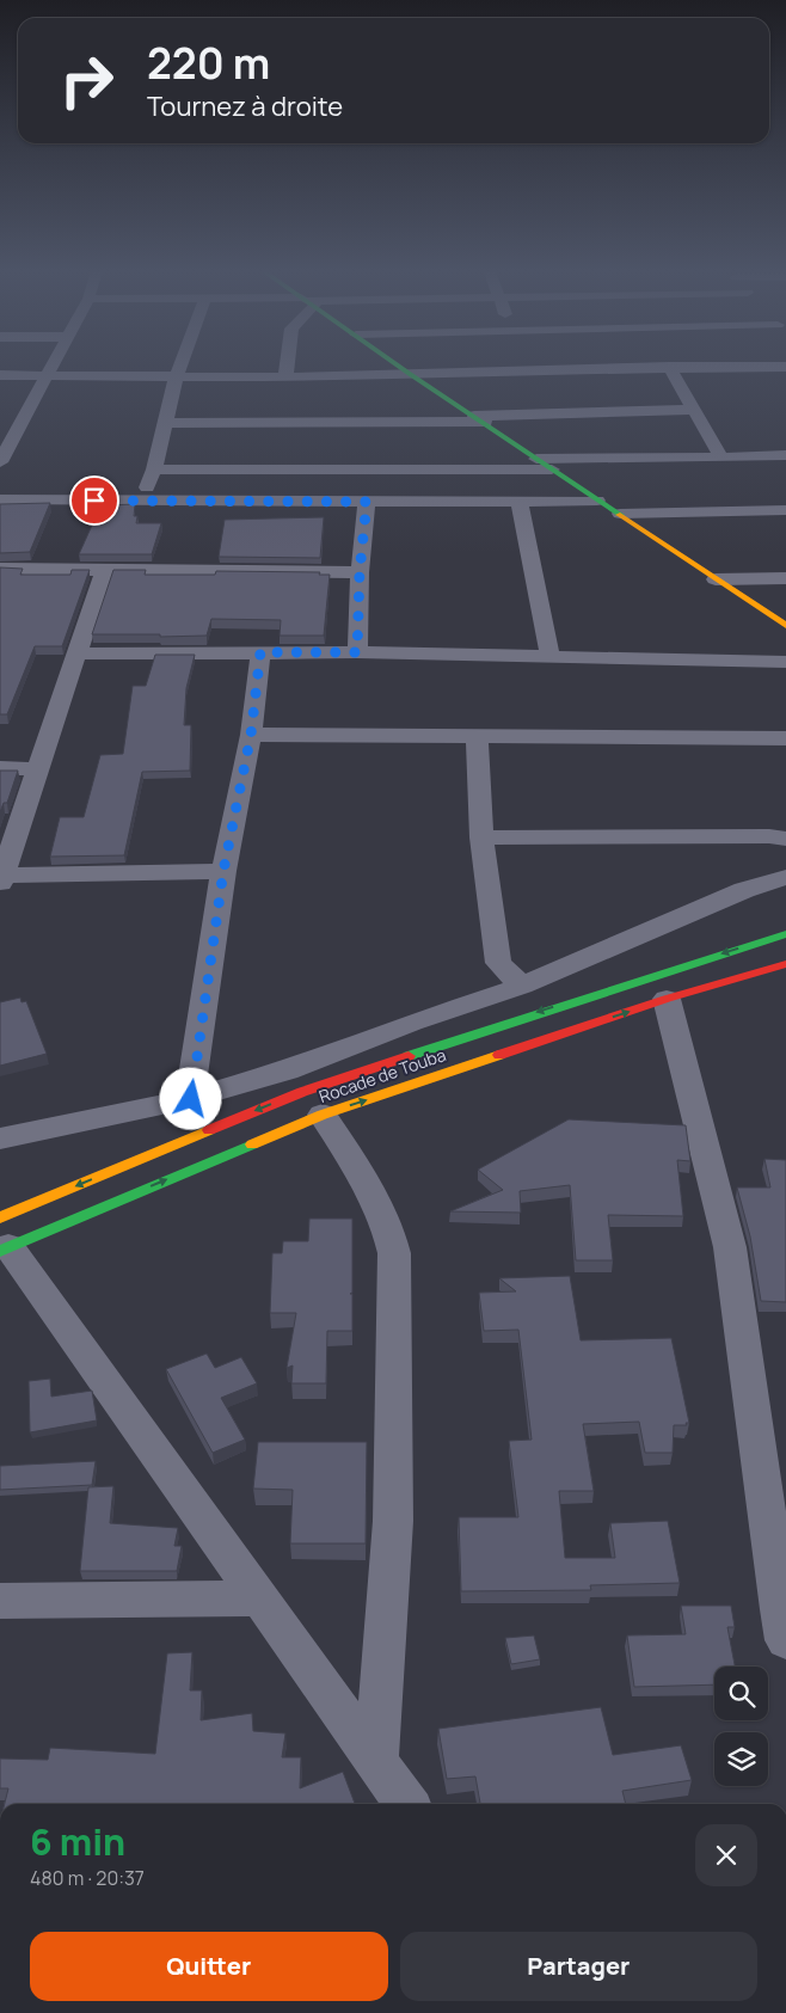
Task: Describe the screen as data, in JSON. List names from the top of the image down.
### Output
{
  "streets": {
    "main road": ["Rocade de Touba"]
  },
  "page": {
    "turn": ["220 m", "Tournez à droite"],
    "heading": ["6 min", "480 m · 20:37"],
    "buttons": ["Quitter", "Partager"]
  }
}
